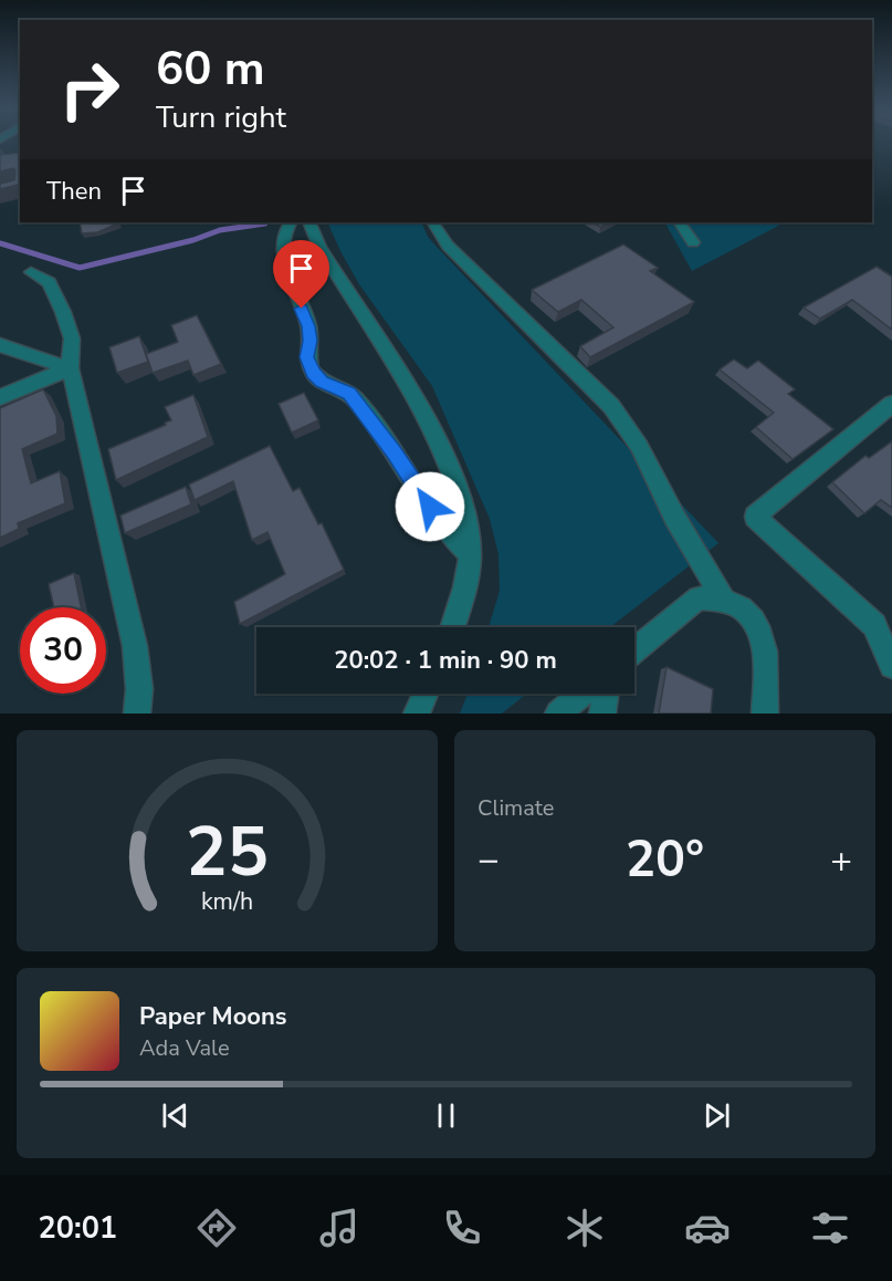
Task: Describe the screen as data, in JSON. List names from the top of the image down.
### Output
{
  "page": {
    "turn": ["60 m", "Turn right"],
    "then": "Then",
    "limit": "30",
    "trip": "20:02 · 1 min · 90 m",
    "tile": "Climate",
    "heat": ["−", "20°", "+"],
    "song": ["Paper Moons", "Ada Vale"],
    "tabs": "20:01",
    "gauge": ["25", "km/h"]
  }
}
